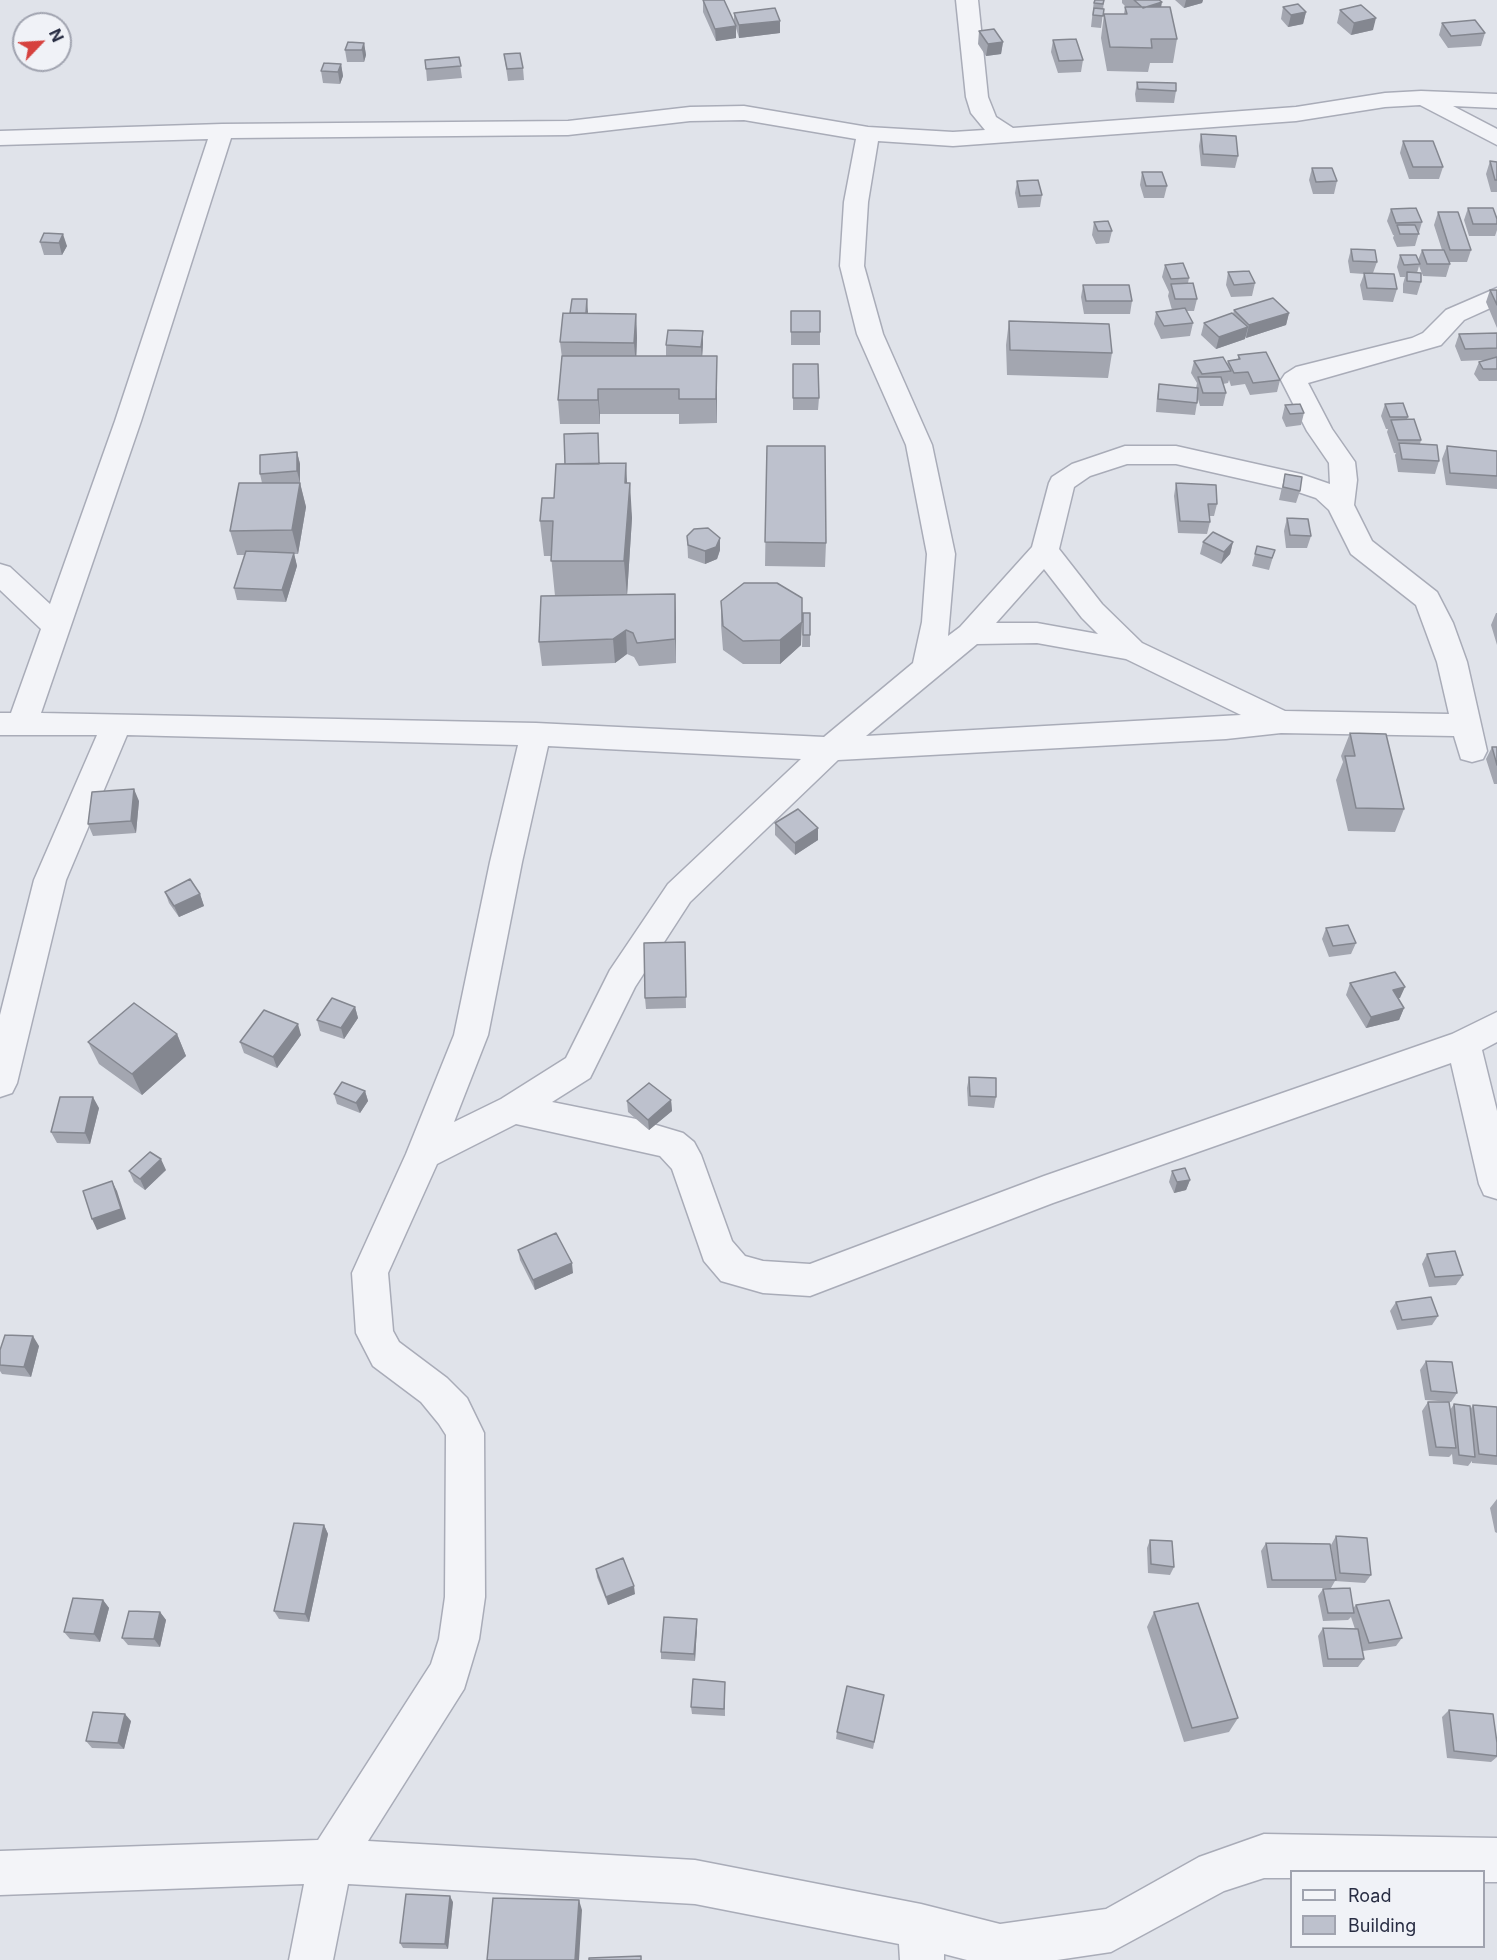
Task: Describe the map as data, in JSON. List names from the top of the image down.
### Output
{
  "legend": ["Road", "Building"],
  "north": "top right"
}
